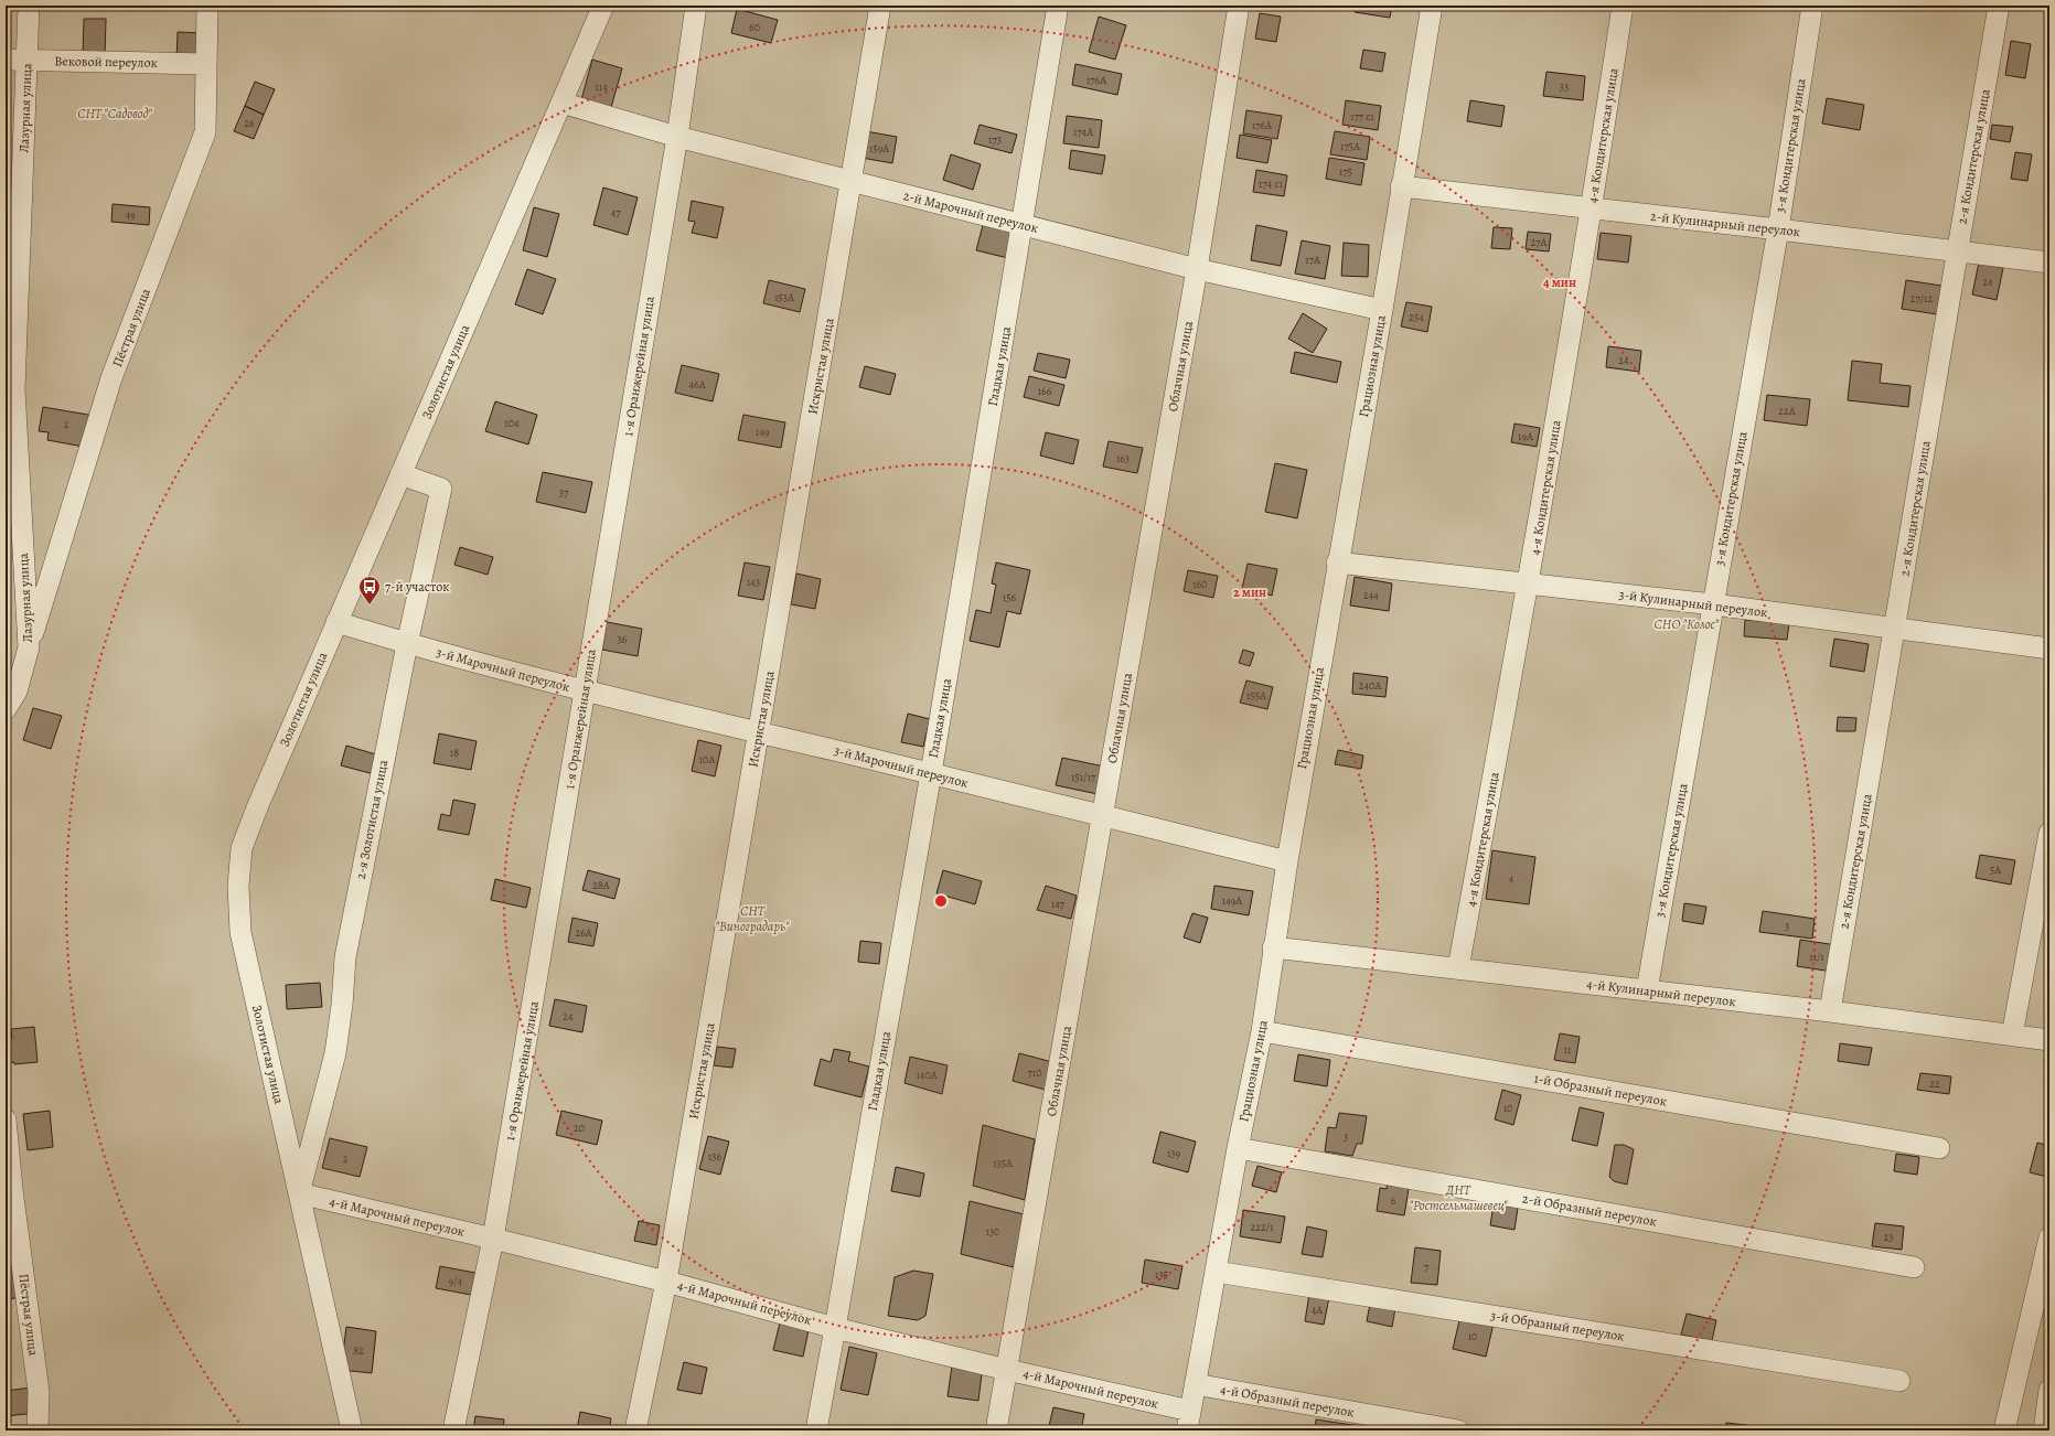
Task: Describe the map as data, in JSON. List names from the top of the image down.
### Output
{
  "streets": {
    "street": [
      "Вековой переулок",
      "Лазурная улица",
      "4-я Кондитерская улица",
      "3-я Кондитерская улица",
      "2-я Кондитерская улица",
      "2-й Марочный переулок",
      "2-й Кулинарный переулок",
      "Пёстрая улица",
      "1-я Оранжерейная улица",
      "Искристая улица",
      "Гладкая улица",
      "Облачная улица",
      "Грациозная улица",
      "Золотистая улица",
      "3-й Кулинарный переулок",
      "3-й Марочный переулок",
      "2-я Золотистая улица",
      "4-й Кулинарный переулок",
      "1-й Образный переулок",
      "2-й Образный переулок",
      "4-й Марочный переулок",
      "3-й Образный переулок",
      "4-й Образный переулок"
    ]
  },
  "crossings": [
    ["Вековой переулок", "Лазурная улица"],
    ["Вековой переулок", "Пёстрая улица"],
    ["Лазурная улица", "Пёстрая улица"],
    ["4-я Кондитерская улица", "2-й Кулинарный переулок"],
    ["4-я Кондитерская улица", "3-й Кулинарный переулок"],
    ["4-я Кондитерская улица", "4-й Кулинарный переулок"],
    ["3-я Кондитерская улица", "2-й Кулинарный переулок"],
    ["3-я Кондитерская улица", "3-й Кулинарный переулок"],
    ["3-я Кондитерская улица", "4-й Кулинарный переулок"],
    ["2-я Кондитерская улица", "2-й Кулинарный переулок"],
    ["2-я Кондитерская улица", "3-й Кулинарный переулок"],
    ["2-я Кондитерская улица", "4-й Кулинарный переулок"],
    ["2-й Марочный переулок", "1-я Оранжерейная улица"],
    ["2-й Марочный переулок", "Искристая улица"],
    ["2-й Марочный переулок", "Гладкая улица"],
    ["2-й Марочный переулок", "Облачная улица"],
    ["2-й Марочный переулок", "Грациозная улица"],
    ["2-й Марочный переулок", "Золотистая улица"],
    ["2-й Кулинарный переулок", "Грациозная улица"],
    ["1-я Оранжерейная улица", "3-й Марочный переулок"],
    ["1-я Оранжерейная улица", "4-й Марочный переулок"],
    ["Искристая улица", "3-й Марочный переулок"],
    ["Искристая улица", "4-й Марочный переулок"],
    ["Гладкая улица", "3-й Марочный переулок"],
    ["Гладкая улица", "4-й Марочный переулок"],
    ["Облачная улица", "3-й Марочный переулок"],
    ["Облачная улица", "4-й Марочный переулок"],
    ["Грациозная улица", "3-й Кулинарный переулок"],
    ["Грациозная улица", "3-й Марочный переулок"],
    ["Грациозная улица", "4-й Кулинарный переулок"],
    ["Грациозная улица", "1-й Образный переулок"],
    ["Грациозная улица", "2-й Образный переулок"],
    ["Грациозная улица", "4-й Марочный переулок"],
    ["Грациозная улица", "3-й Образный переулок"],
    ["Грациозная улица", "4-й Образный переулок"],
    ["Золотистая улица", "3-й Марочный переулок"],
    ["Золотистая улица", "2-я Золотистая улица"],
    ["Золотистая улица", "4-й Марочный переулок"],
    ["3-й Марочный переулок", "2-я Золотистая улица"],
    ["2-я Золотистая улица", "4-й Марочный переулок"]
  ],
  "parks": [
    "СНТ \"Садовод\"",
    "СНО \"Колос\"",
    "СНТ \"Виноградарь\"",
    "ДНТ \"Ростсельмашевец\""
  ],
  "places": {
    "bus stop": ["7-й участок"]
  },
  "house_numbers": [
    "60",
    "176А",
    "114",
    "33",
    "177 с1",
    "26",
    "176А",
    "174А",
    "173",
    "175А",
    "159А",
    "175",
    "174 с1",
    "47",
    "49",
    "27А",
    "17А",
    "24",
    "153А",
    "27/12",
    "254",
    "24",
    "46А",
    "166",
    "22А",
    "104",
    "2",
    "149",
    "19А",
    "163",
    "37",
    "143",
    "160",
    "244",
    "156",
    "36",
    "240А",
    "155А",
    "18",
    "10А",
    "151/17",
    "5А",
    "4",
    "28А",
    "149А",
    "147",
    "3",
    "26А",
    "11/1",
    "24",
    "11",
    "710",
    "140А",
    "22",
    "10",
    "20",
    "3",
    "139",
    "136",
    "2",
    "135А",
    "6",
    "222/1",
    "130",
    "23",
    "7",
    "135",
    "9/4",
    "4А",
    "10",
    "82"
  ],
  "rings": ["4 мин", "2 мин"]
}
